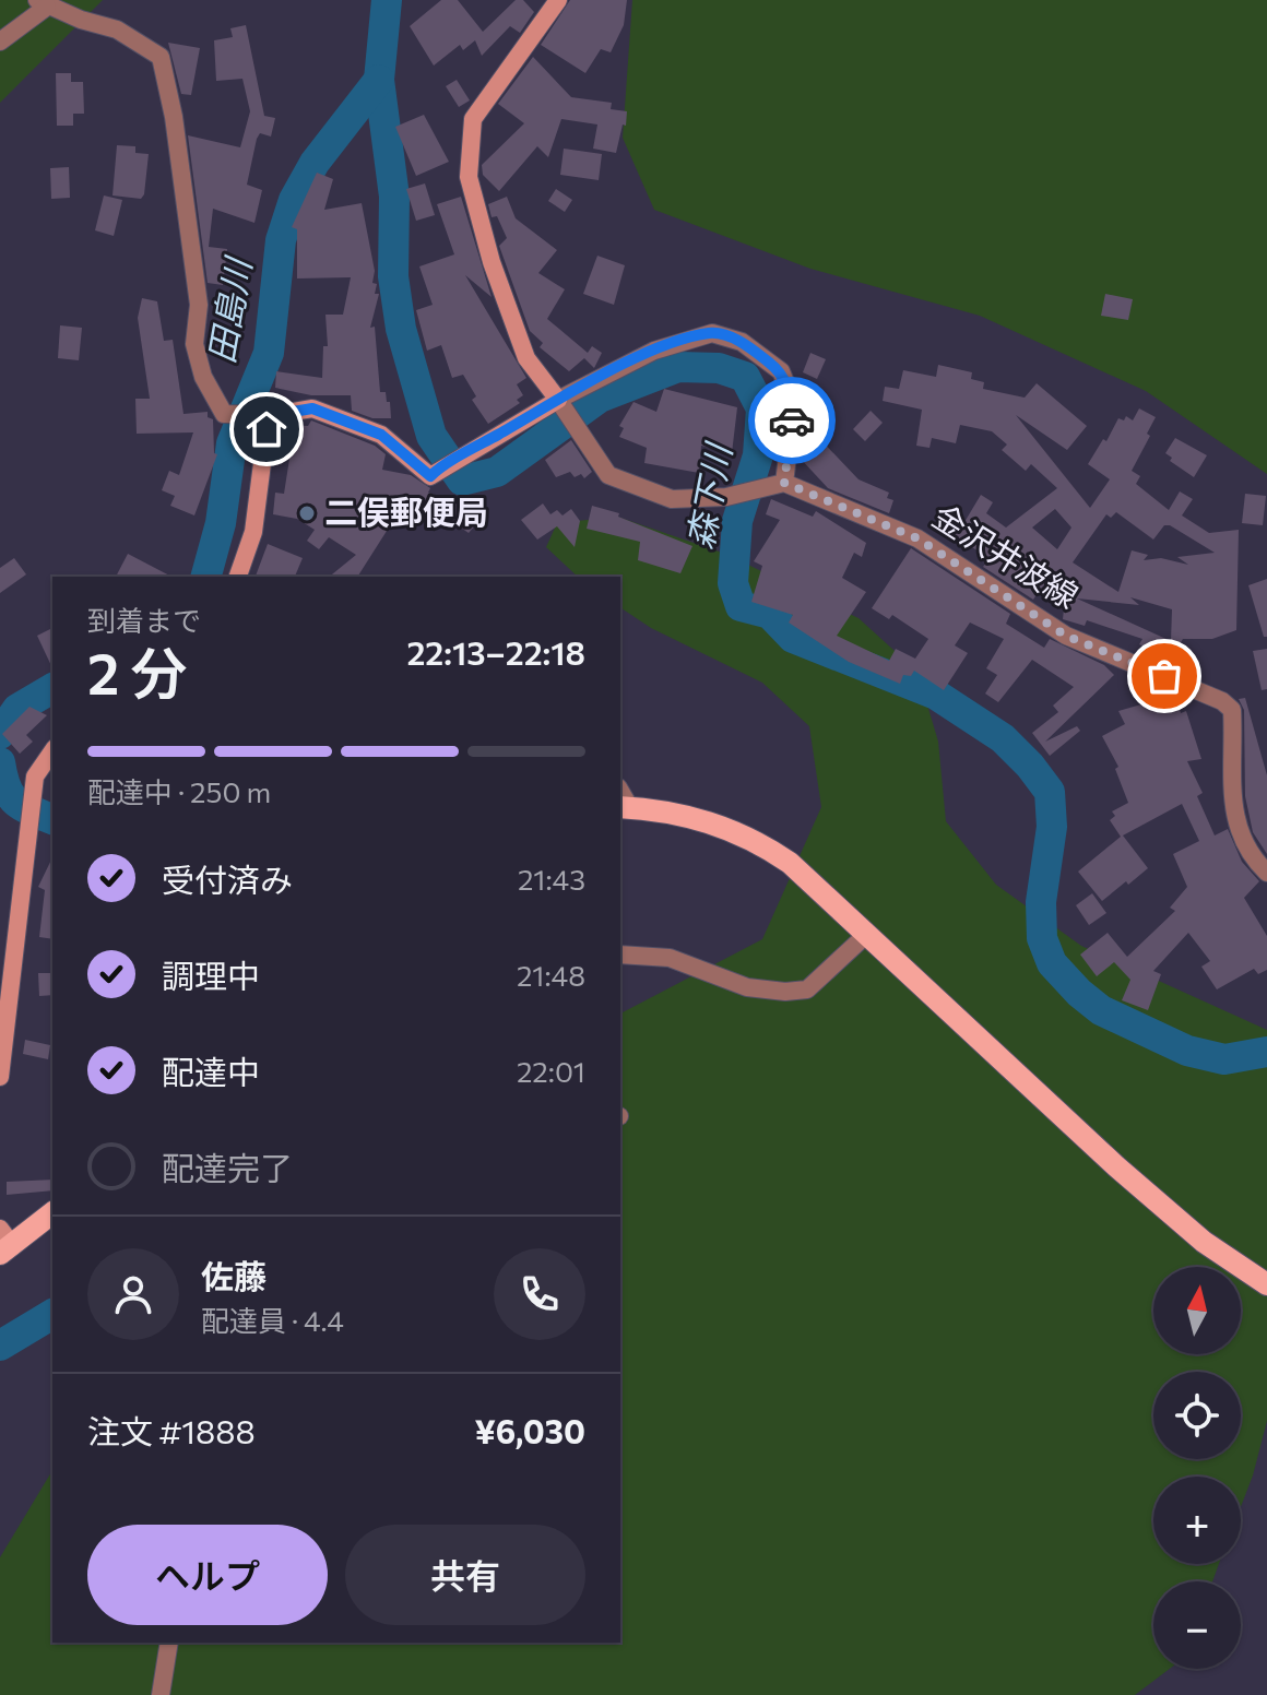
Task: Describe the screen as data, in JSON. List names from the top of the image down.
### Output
{
  "streets": {
    "street": ["金沢井波線"]
  },
  "water": ["田島川", "森下川"],
  "places": ["二俣郵便局"],
  "north": "top",
  "page": {
    "heading": ["2 分", "到着まで", "22:13–22:18"],
    "panel": [
      "佐藤",
      "配達員 · 4.4",
      "注文 #1888",
      "¥6,030"
    ],
    "bar": "配達中 · 250 m",
    "list": [
      ["受付済み", "21:43"],
      ["調理中", "21:48"],
      ["配達中", "22:01"],
      "配達完了"
    ],
    "map_buttons": ["+", "−"],
    "buttons": ["ヘルプ", "共有"]
  }
}
